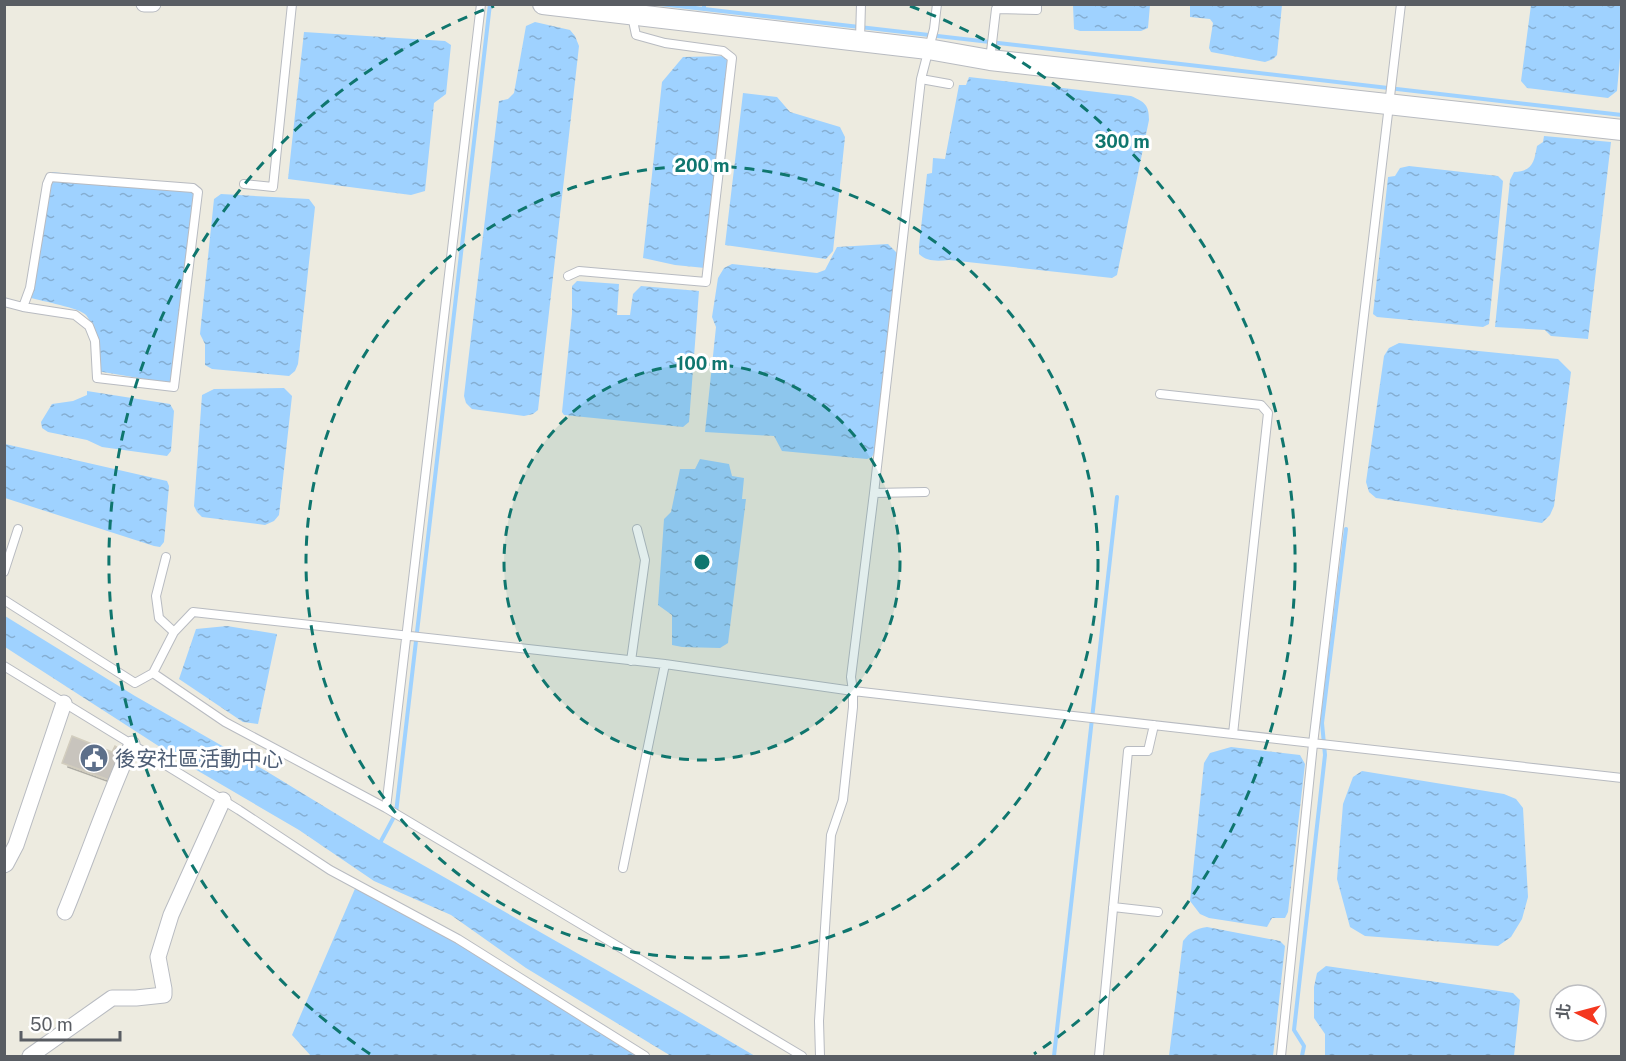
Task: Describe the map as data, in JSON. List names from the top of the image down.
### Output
{
  "places": {
    "public building": ["後安社區活動中心"]
  },
  "scale_bar": "50 m",
  "north": "left",
  "rings": ["300 m", "200 m", "100 m"]
}
